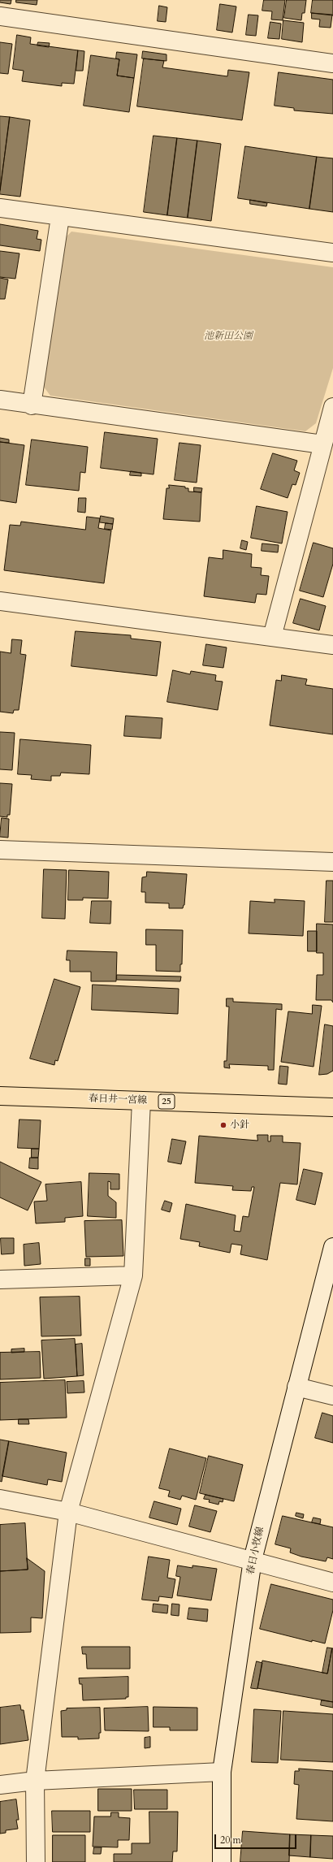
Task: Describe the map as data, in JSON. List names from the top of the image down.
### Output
{
  "streets": {
    "main road": ["春日井一宮線", "25"],
    "street": ["春日小牧線"]
  },
  "parks": ["池新田公園"],
  "places": ["小針"],
  "scale_bar": "20 m"
}
